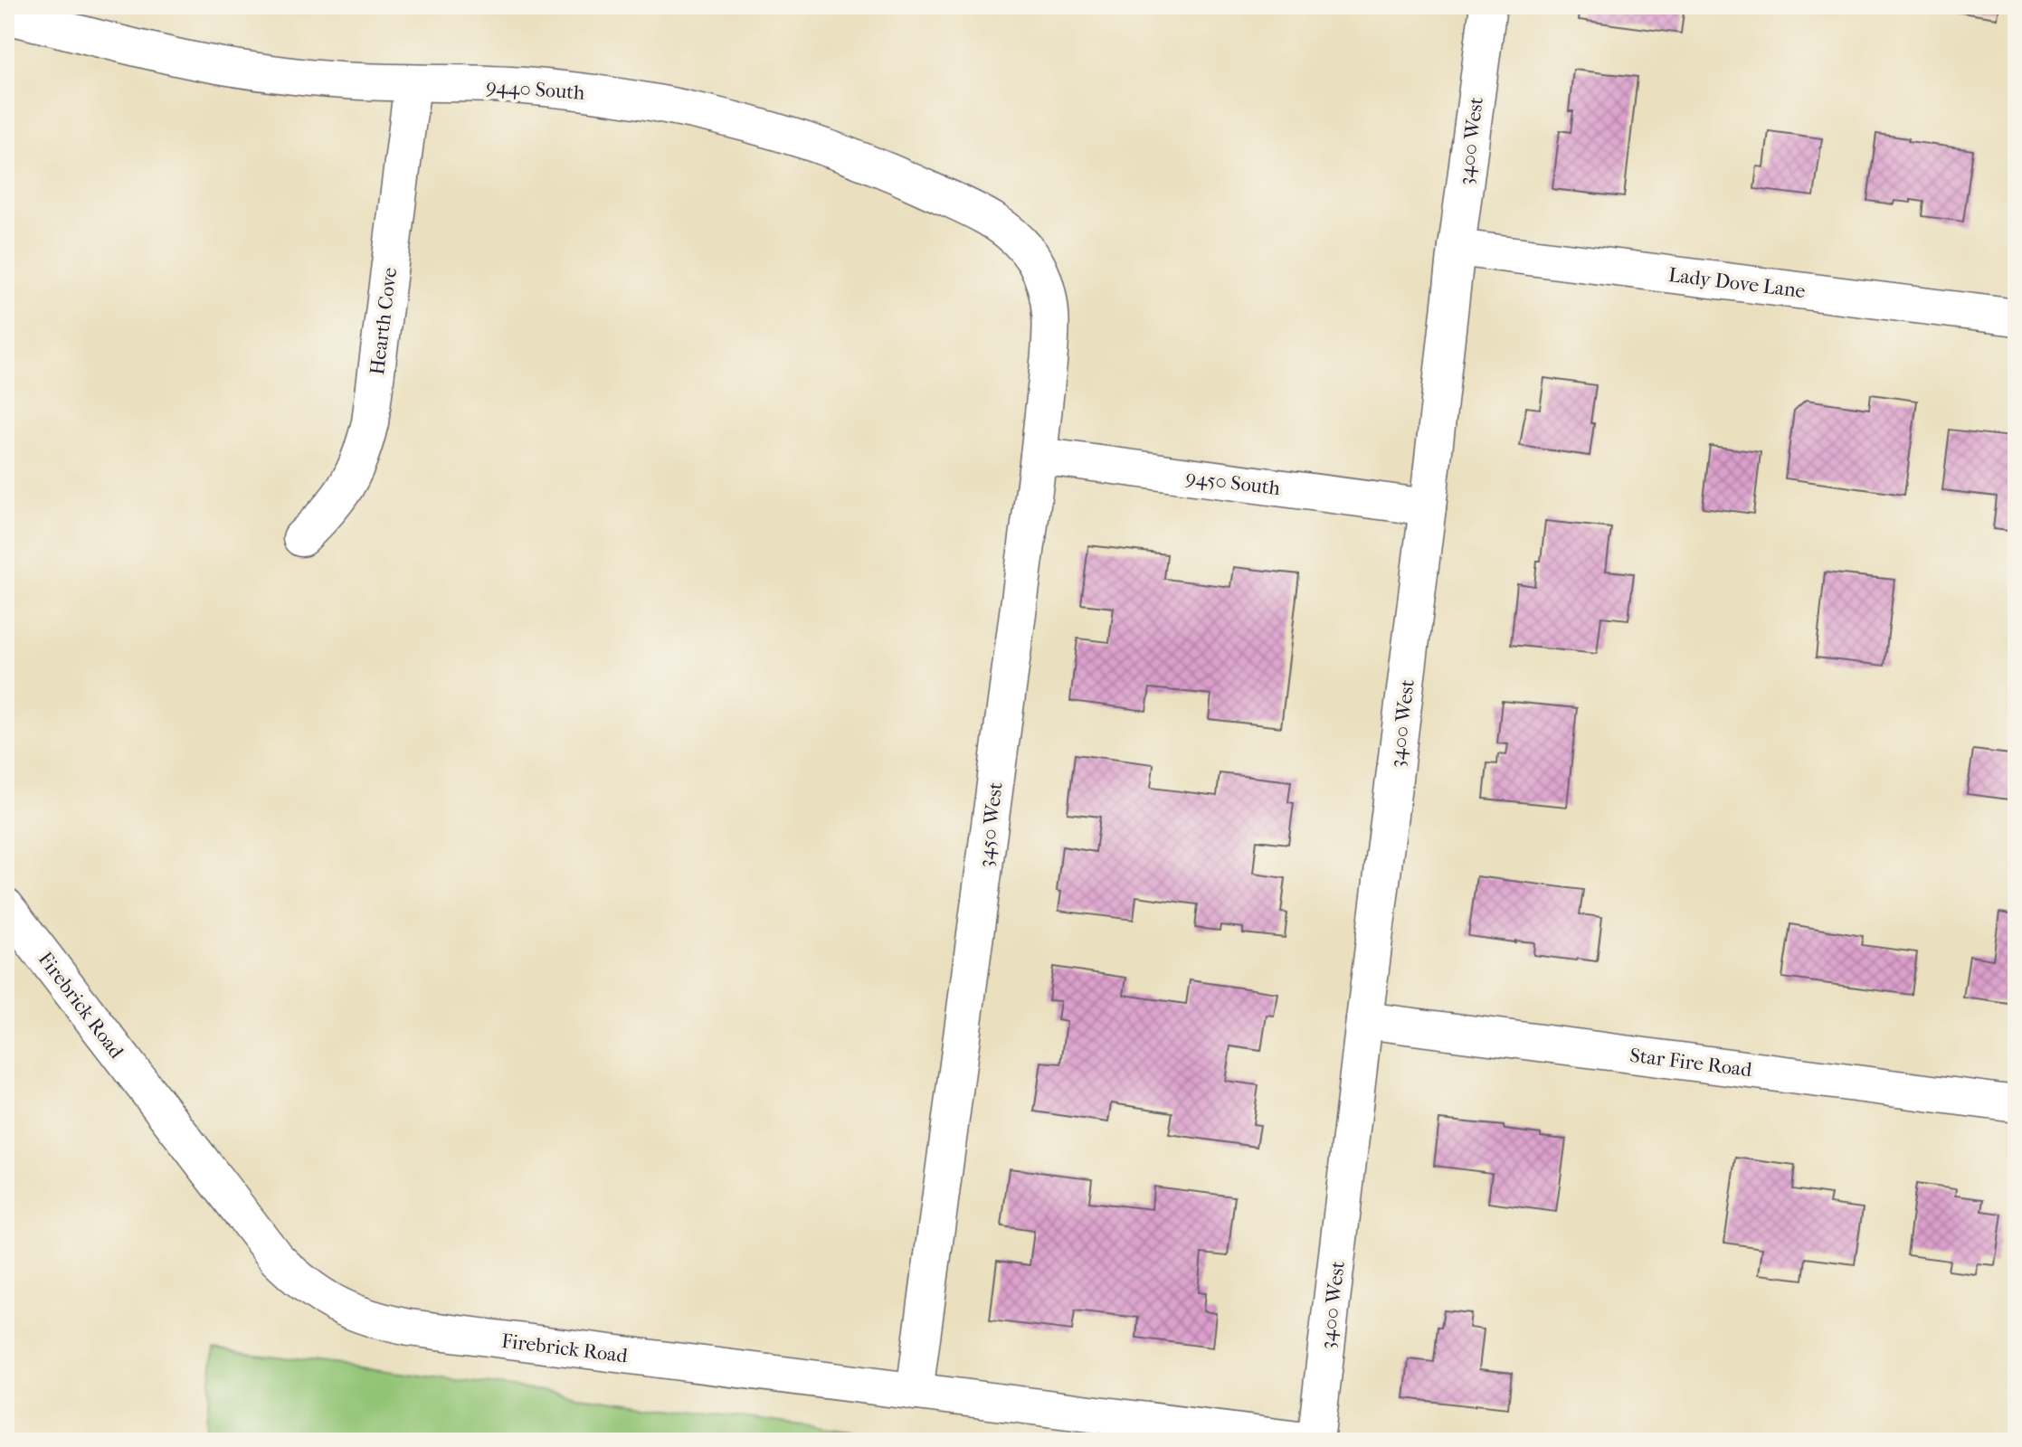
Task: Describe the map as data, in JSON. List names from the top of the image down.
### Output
{
  "streets": {
    "street": [
      "9440 South",
      "3400 West",
      "Lady Dove Lane",
      "Hearth Cove",
      "9450 South",
      "3450 West",
      "Firebrick Road",
      "Star Fire Road"
    ]
  },
  "crossings": [
    ["9440 South", "Hearth Cove"],
    ["9440 South", "3450 West"],
    ["3400 West", "Lady Dove Lane"],
    ["3400 West", "9450 South"],
    ["3400 West", "Firebrick Road"],
    ["3400 West", "Star Fire Road"],
    ["9450 South", "3450 West"],
    ["3450 West", "Firebrick Road"]
  ]
}
